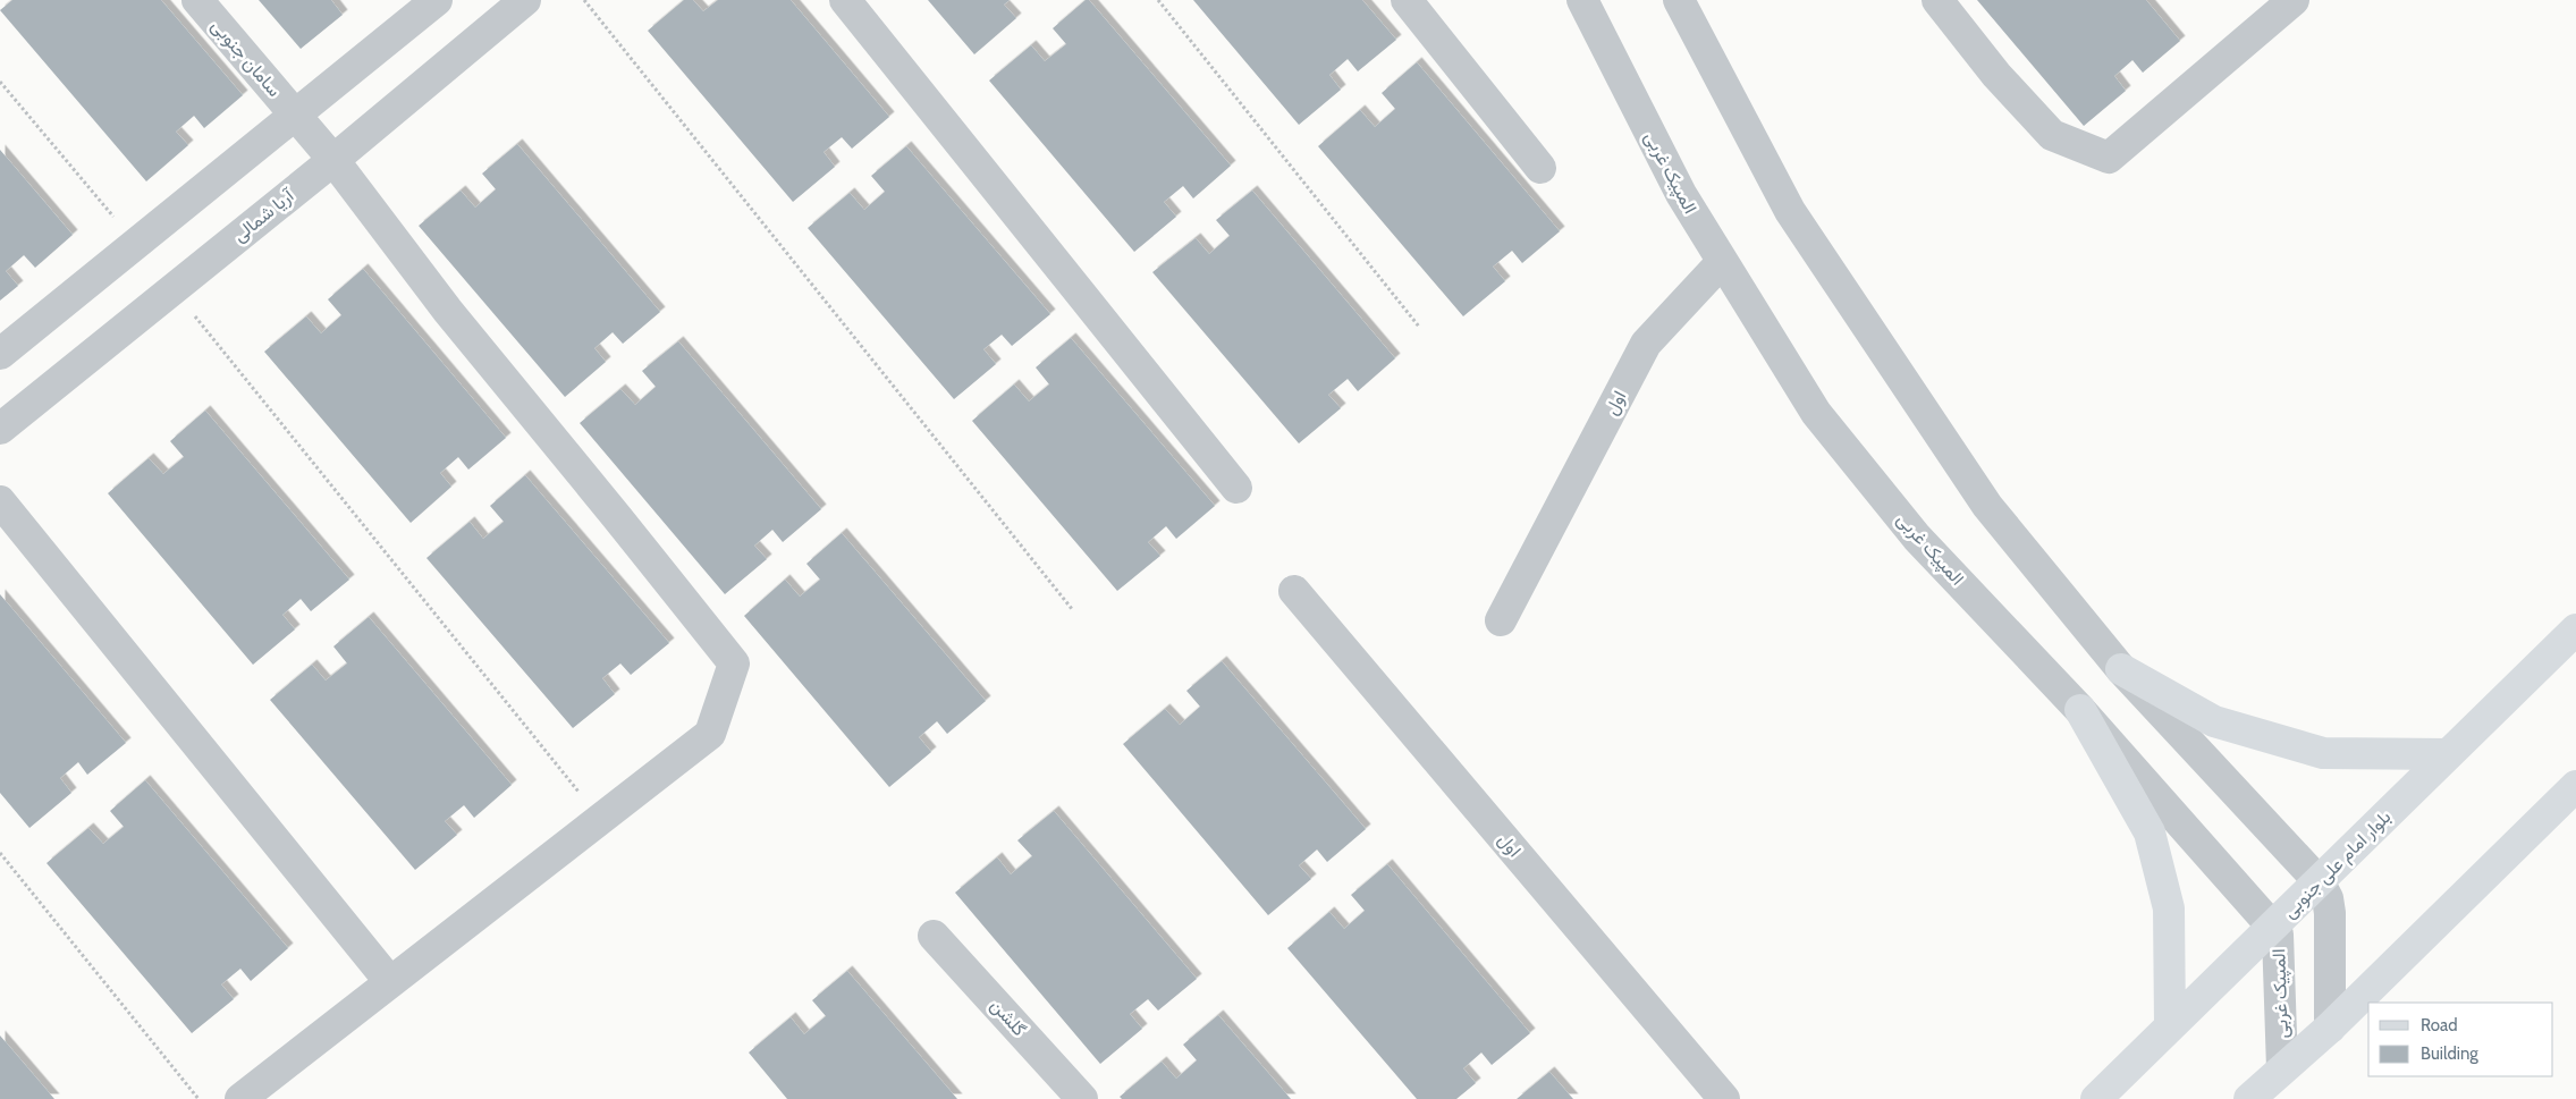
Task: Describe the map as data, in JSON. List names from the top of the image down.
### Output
{
  "streets": {
    "main road": ["بلوار امام علی جنوبی"],
    "street": [
      "سامان جنوبی",
      "المپیک غربی",
      "آریا شمالی",
      "اول",
      "گلشن"
    ]
  },
  "crossings": [
    ["سامان جنوبی", "آریا شمالی"],
    ["المپیک غربی", "اول"],
    ["المپیک غربی", "بلوار امام علی جنوبی"]
  ],
  "legend": ["Road", "Building"]
}
